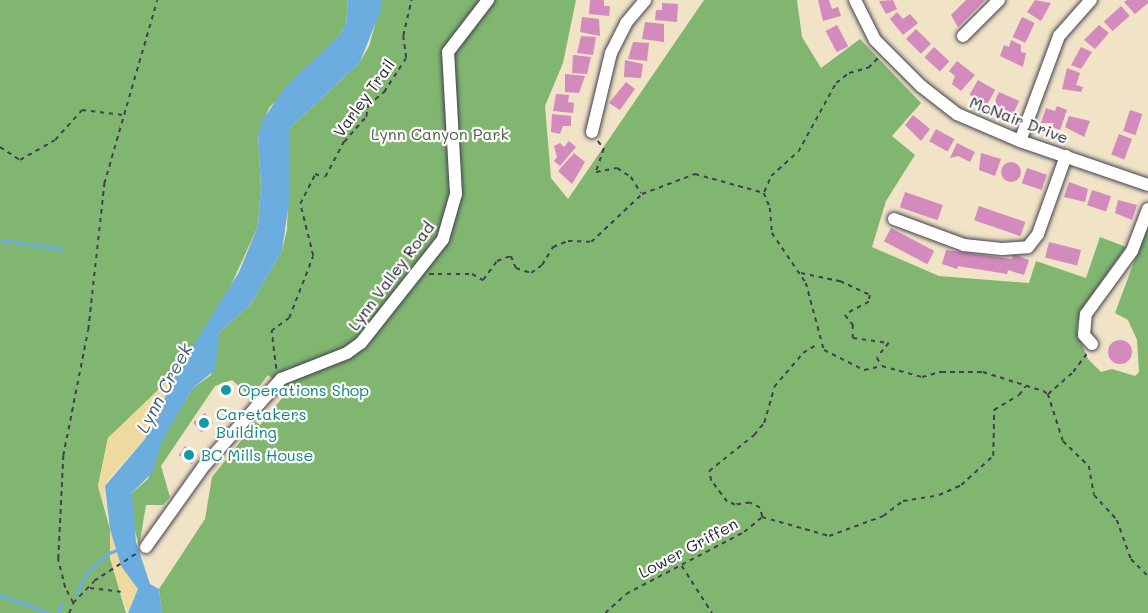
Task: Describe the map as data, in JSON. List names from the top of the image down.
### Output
{
  "streets": {
    "street": ["McNair Drive", "Lynn Valley Road"],
    "path": ["Varley Trail", "Lower Griffen"]
  },
  "crossings": [
    ["Varley Trail", "Lynn Valley Road"]
  ],
  "water": ["Lynn Creek"],
  "parks": ["Lynn Canyon Park"],
  "places": ["Operations Shop", "Caretakers Building", "BC Mills House"]
}
